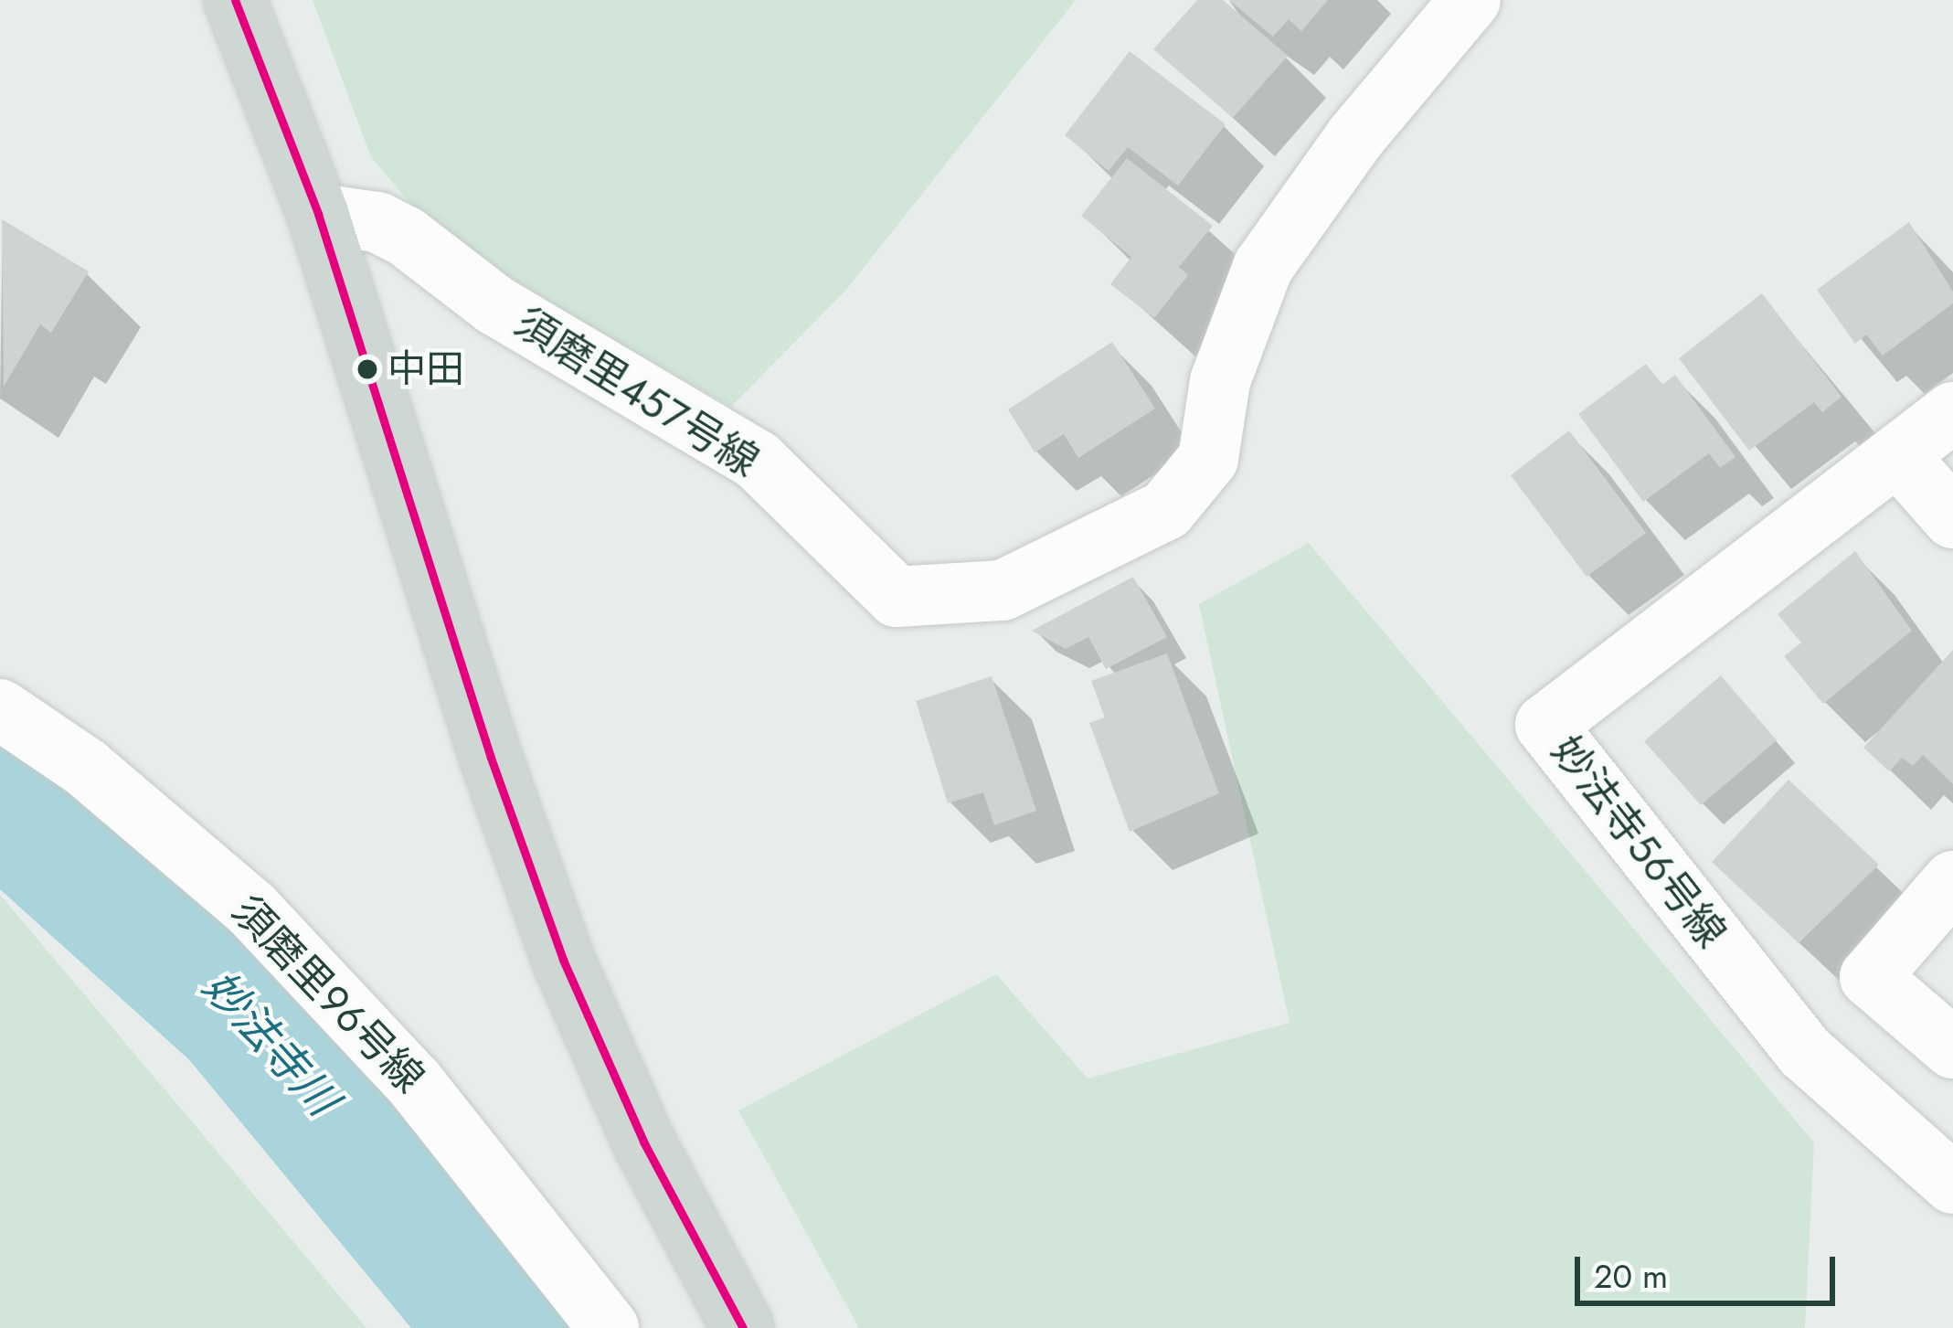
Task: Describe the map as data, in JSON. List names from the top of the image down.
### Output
{
  "streets": {
    "street": ["須磨里４５７号線", "妙法寺５６号線", "須磨里９６号線"]
  },
  "water": ["妙法寺川"],
  "places": ["中田"],
  "scale_bar": "20 m"
}
